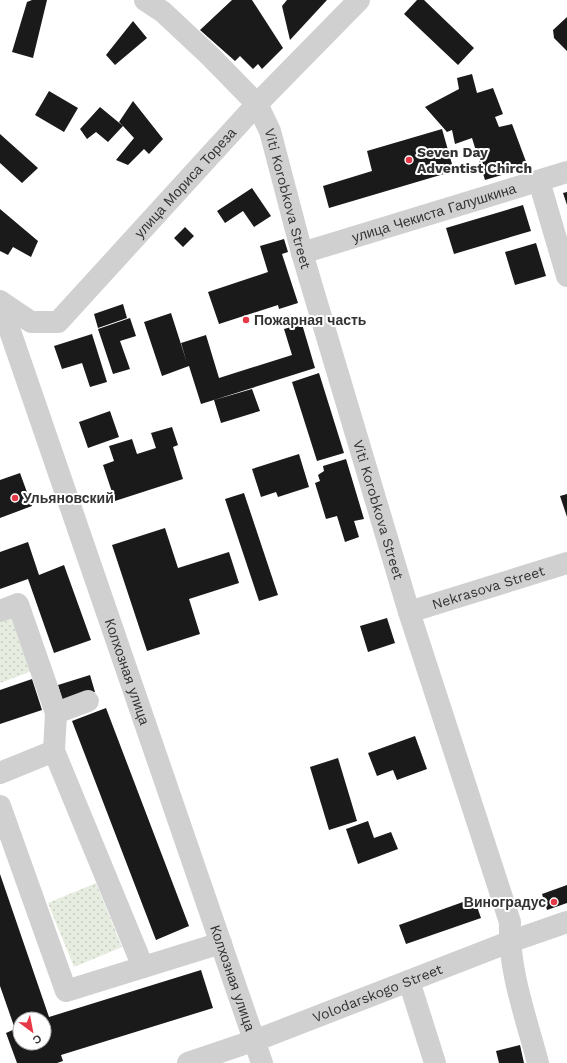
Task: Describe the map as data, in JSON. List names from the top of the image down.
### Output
{
  "streets": {
    "street": [
      "улица Мориса Тореза",
      "Viti Korobkova Street",
      "улица Чекиста Галушкина",
      "Nekrasova Street",
      "Колхозная улица",
      "Volodarskogo Street"
    ]
  },
  "crossings": [
    ["улица Мориса Тореза", "Viti Korobkova Street"],
    ["улица Мориса Тореза", "Колхозная улица"],
    ["Viti Korobkova Street", "улица Чекиста Галушкина"],
    ["Viti Korobkova Street", "Nekrasova Street"],
    ["Viti Korobkova Street", "Volodarskogo Street"],
    ["Колхозная улица", "Volodarskogo Street"]
  ],
  "places": [
    "Seven Day Adventist Chirch",
    "Пожарная часть",
    "Ульяновский",
    "Виноградус"
  ],
  "north": "bottom right"
}
